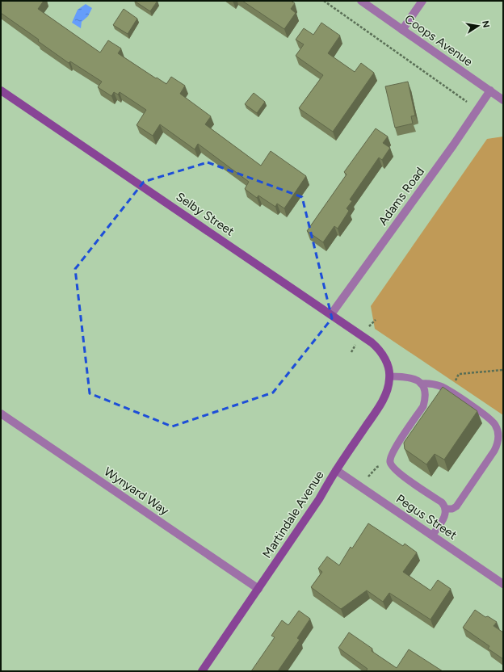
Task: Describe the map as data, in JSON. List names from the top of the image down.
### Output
{
  "streets": {
    "street": [
      "Coops Avenue",
      "Adams Road",
      "Selby Street",
      "Wynyard Way",
      "Martindale Avenue",
      "Pegus Street"
    ]
  },
  "crossings": [
    ["Coops Avenue", "Adams Road"],
    ["Adams Road", "Selby Street"],
    ["Selby Street", "Martindale Avenue"],
    ["Wynyard Way", "Martindale Avenue"],
    ["Martindale Avenue", "Pegus Street"]
  ],
  "north": "right"
}
